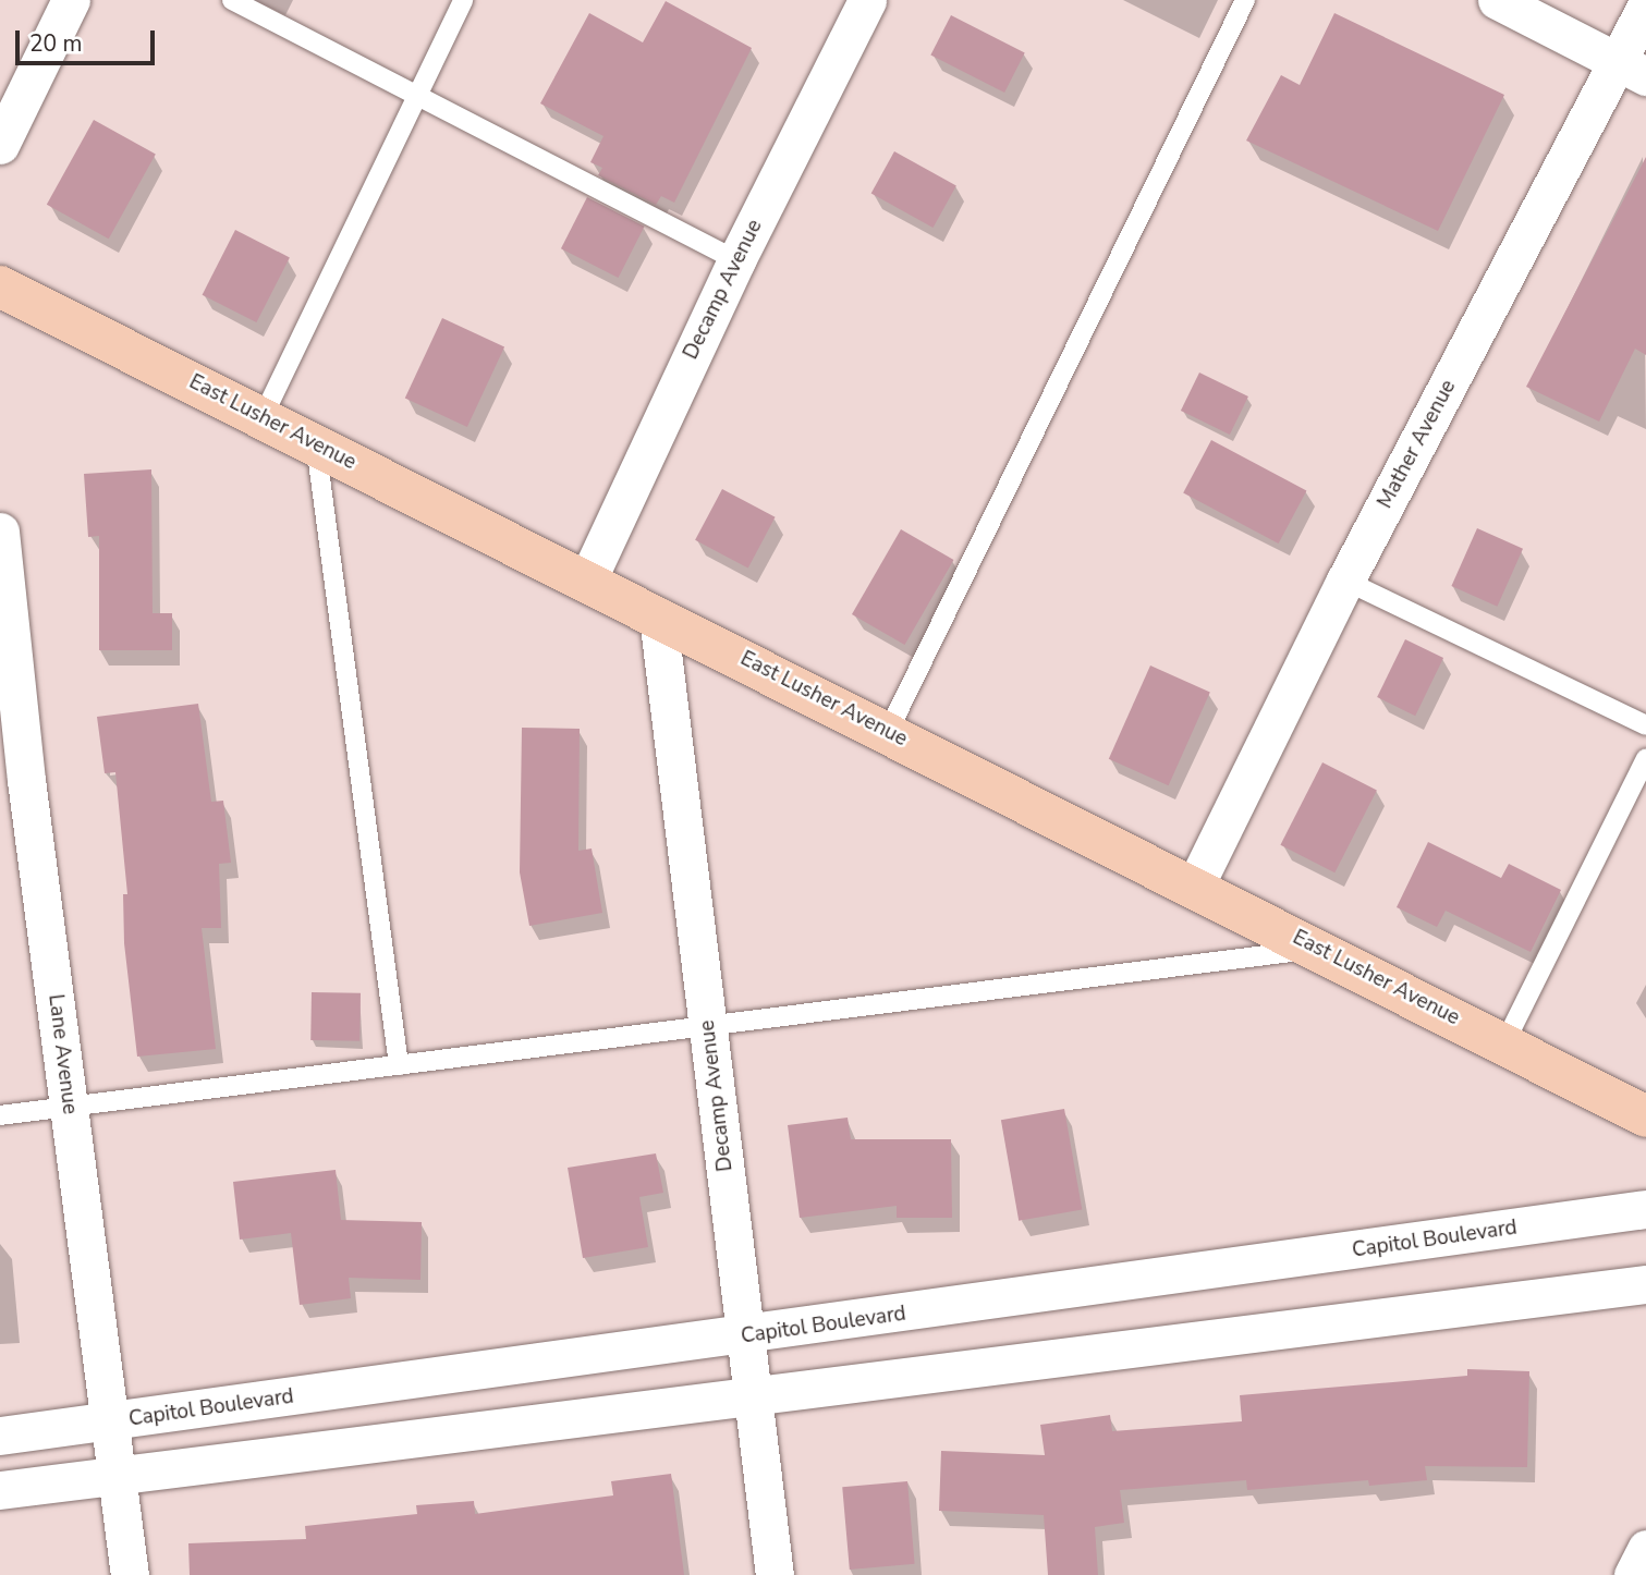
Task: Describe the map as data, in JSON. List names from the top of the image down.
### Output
{
  "streets": {
    "main road": ["East Lusher Avenue"],
    "street": [
      "Decamp Avenue",
      "Mather Avenue",
      "Lane Avenue",
      "Capitol Boulevard"
    ]
  },
  "crossings": [
    ["Decamp Avenue", "East Lusher Avenue"],
    ["Decamp Avenue", "Capitol Boulevard"],
    ["East Lusher Avenue", "Mather Avenue"],
    ["Lane Avenue", "Capitol Boulevard"]
  ],
  "scale_bar": "20 m"
}
